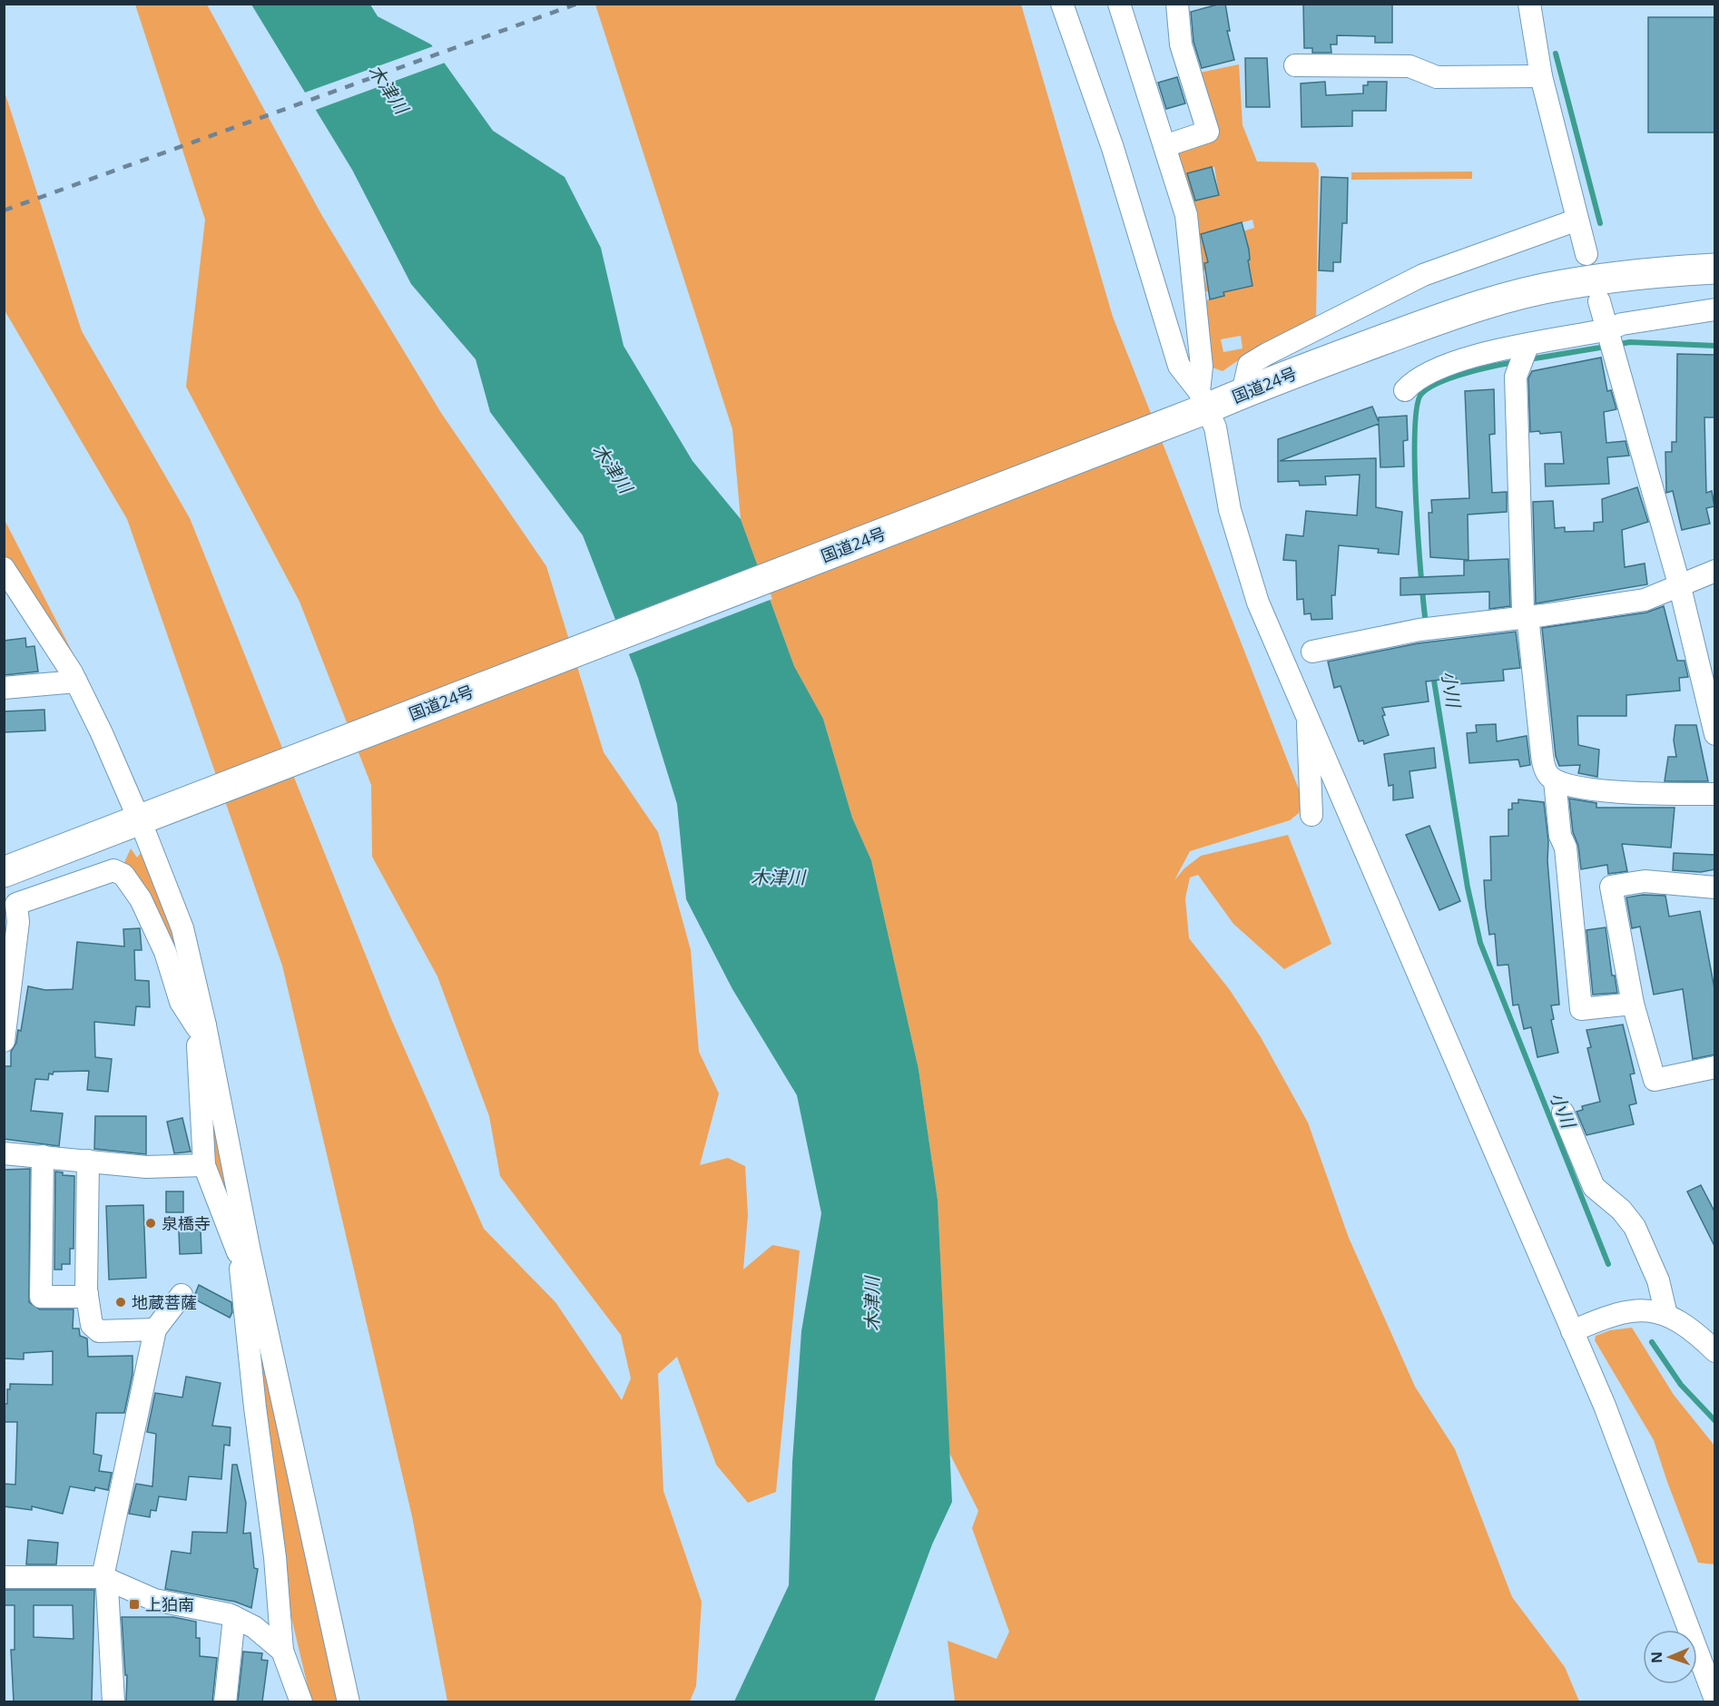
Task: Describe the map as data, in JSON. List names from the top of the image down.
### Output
{
  "streets": {
    "highway": ["国道24号"]
  },
  "water": ["木津川", "小川"],
  "places": {
    "other": ["泉橋寺", "地蔵菩薩"],
    "transit": ["上狛南"]
  },
  "north": "left"
}
